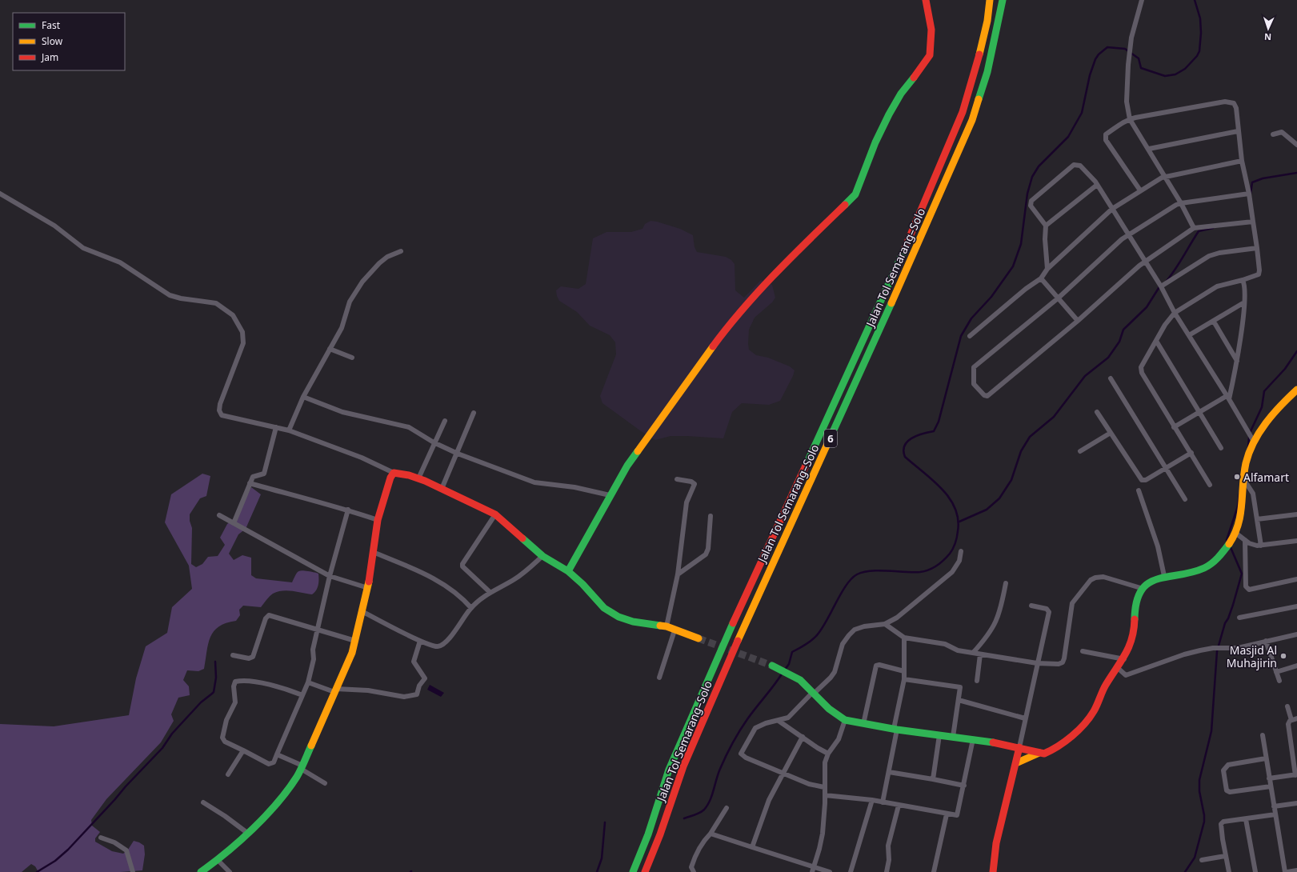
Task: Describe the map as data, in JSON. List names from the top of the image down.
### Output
{
  "streets": {
    "main road": ["Jalan Tol Semarang–Solo", "6"]
  },
  "places": ["Alfamart", "Masjid Al Muhajirin"],
  "legend": ["Fast", "Slow", "Jam"],
  "north": "bottom"
}
